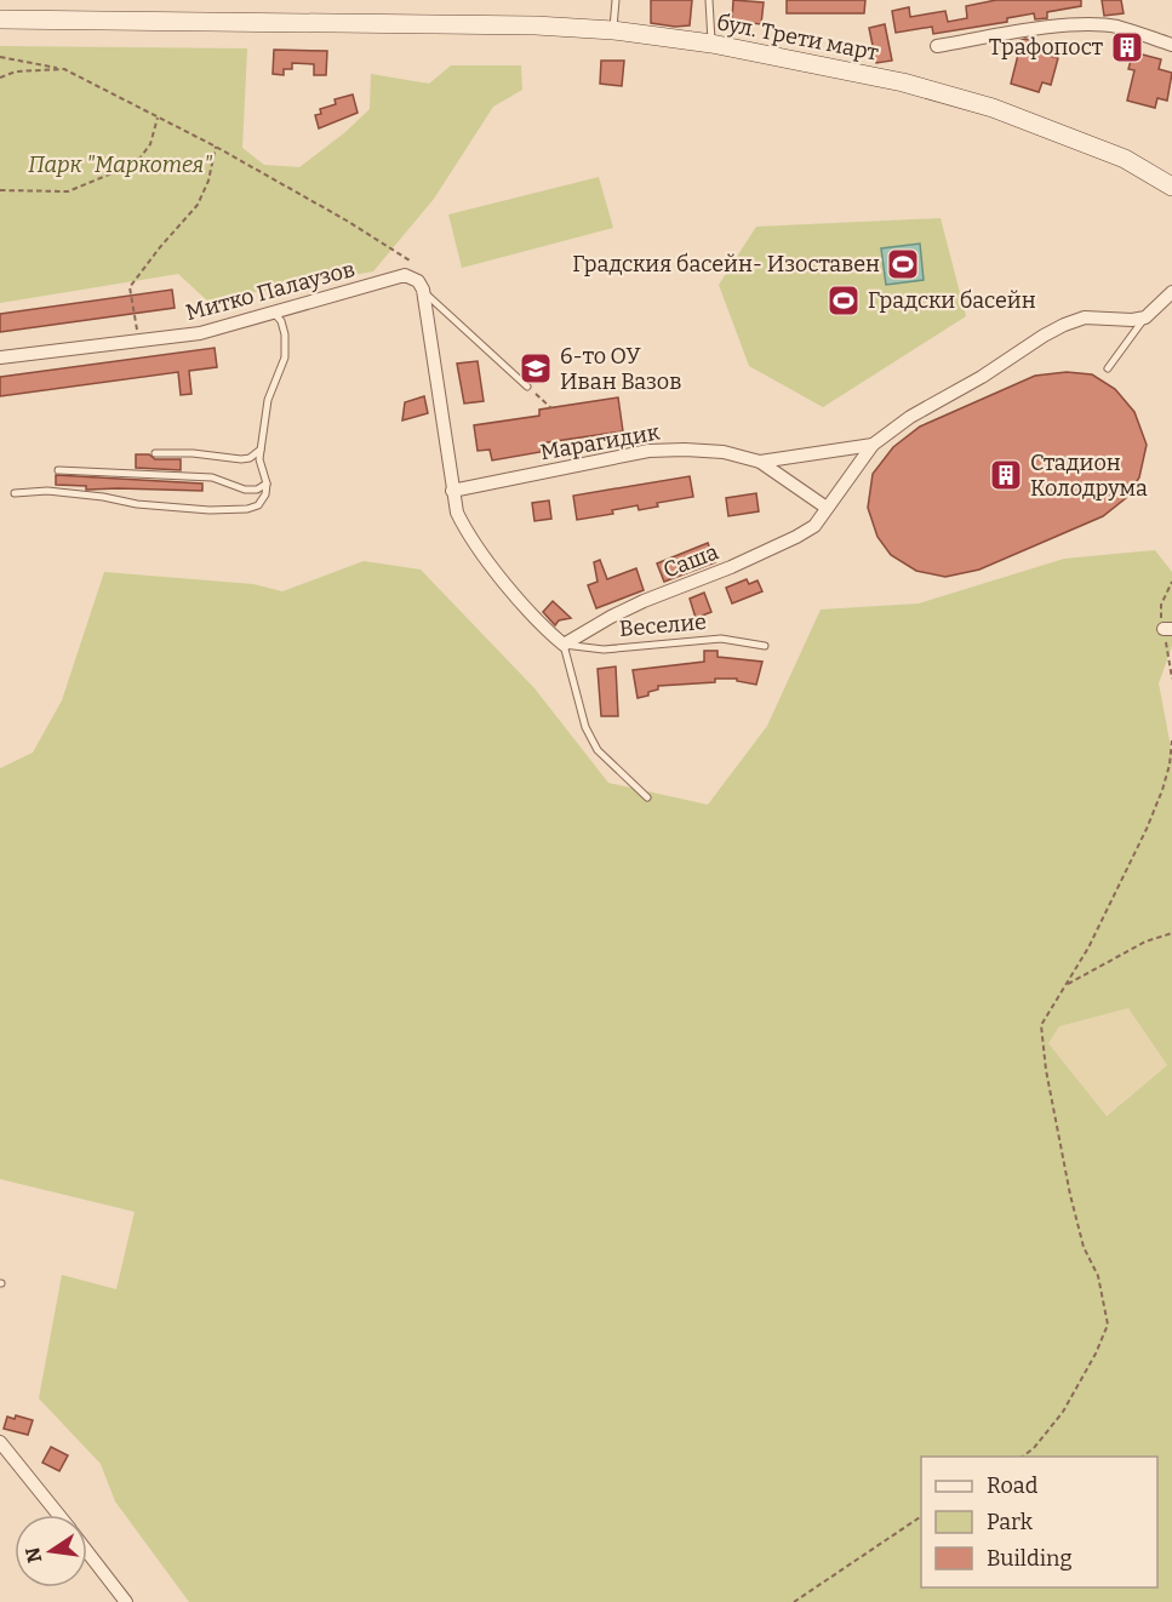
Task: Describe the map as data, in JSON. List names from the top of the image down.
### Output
{
  "streets": {
    "street": [
      "бул. Трети март",
      "Митко Палаузов",
      "Марагидик",
      "Саша"
    ],
    "lane": ["Веселие"]
  },
  "crossings": [
    ["Марагидик", "Саша"],
    ["Саша", "Веселие"]
  ],
  "parks": ["Парк \"Маркотея\""],
  "places": {
    "building": ["Трафопост", "Стадион Колодрума"],
    "sports": ["Градския басейн- Изоставен", "Градски басейн"],
    "school or university": ["6-то ОУ Иван Вазов"]
  },
  "legend": ["Road", "Park", "Building"],
  "north": "left"
}
